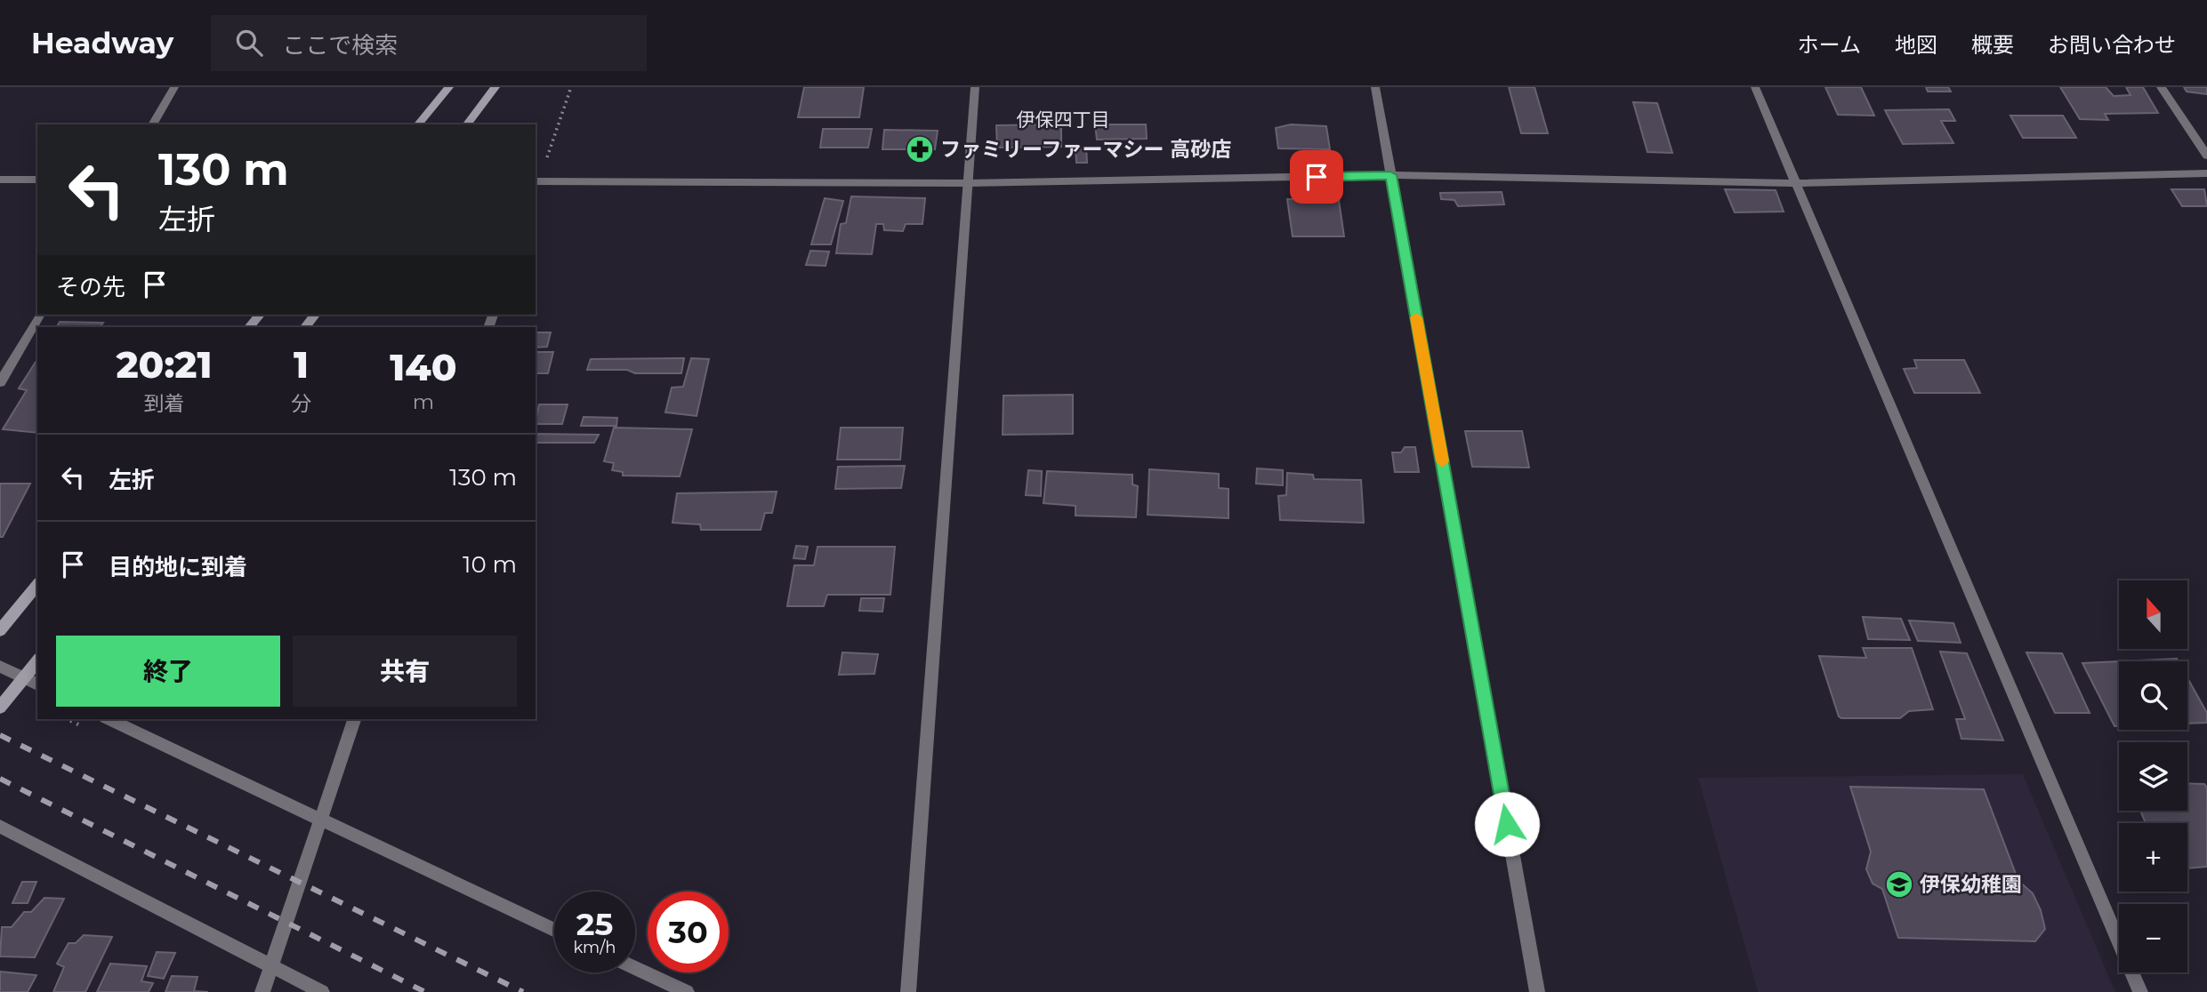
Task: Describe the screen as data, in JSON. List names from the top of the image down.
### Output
{
  "districts": ["伊保四丁目"],
  "places": {
    "pharmacy": ["ファミリーファーマシー 高砂店"],
    "school or university": ["伊保幼稚園"]
  },
  "north": "top",
  "page": {
    "header": "Headway",
    "search": "ここで検索",
    "nav": [
      "ホーム",
      "地図",
      "概要",
      "お問い合わせ"
    ],
    "turn": ["130 m", "左折"],
    "then": "その先",
    "eta": [
      "20:21",
      "到着",
      "1",
      "分",
      "140",
      "m"
    ],
    "list": [
      {
        "name": "左折",
        "value": "130 m"
      },
      {
        "name": "目的地に到着",
        "value": "10 m"
      }
    ],
    "map_buttons": ["+", "−"],
    "buttons": ["終了", "共有"],
    "speed": "25 km/h",
    "limit": "30"
  }
}
